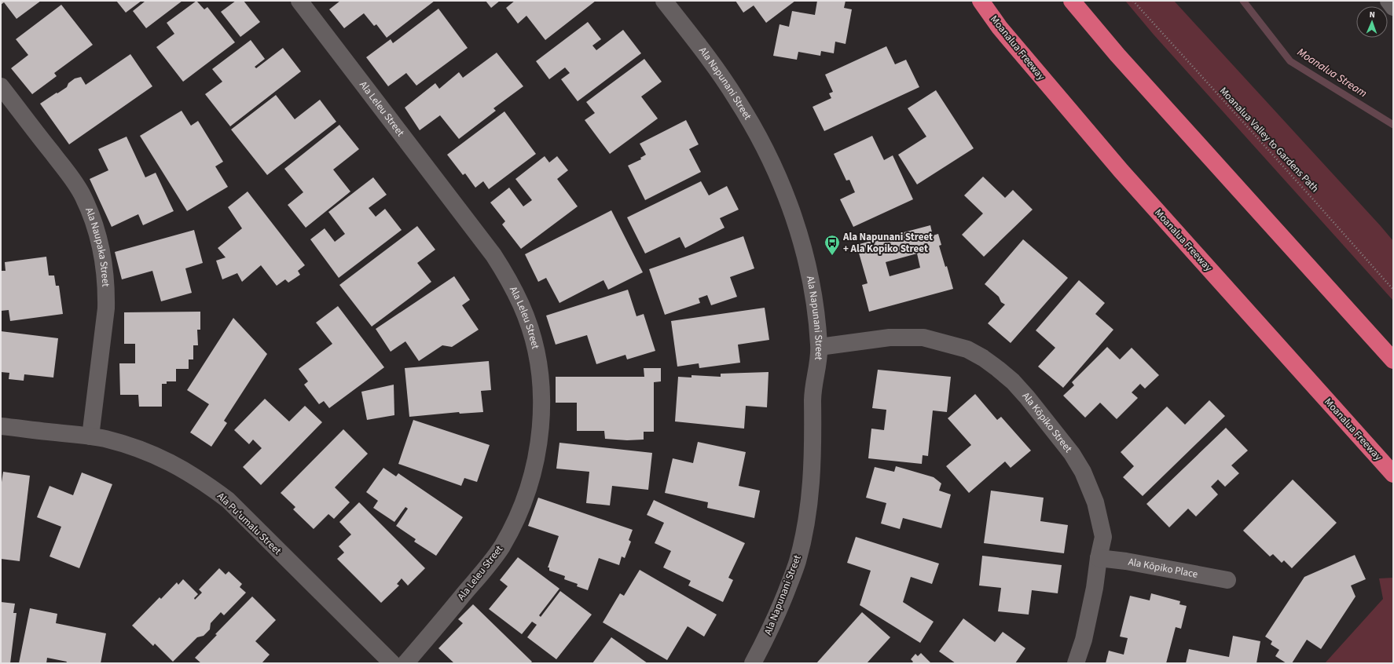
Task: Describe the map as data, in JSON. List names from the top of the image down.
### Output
{
  "streets": {
    "highway": ["Moanalua Freeway"],
    "street": [
      "Ala Napunani Street",
      "Ala Leleu Street",
      "Ala Naupaka Street",
      "Ala Kōpiko Street",
      "Ala Puʻumalu Street",
      "Ala Kōpiko Place"
    ],
    "path": ["Moanalua Valley to Gardens Path"]
  },
  "crossings": [
    ["Ala Napunani Street", "Ala Kōpiko Street"],
    ["Ala Naupaka Street", "Ala Puʻumalu Street"],
    ["Ala Kōpiko Street", "Ala Kōpiko Place"]
  ],
  "water": ["Moanalua Stream"],
  "places": {
    "bus stop": ["Ala Napunani Street + Ala Kopiko Street"]
  },
  "north": "top"
}
